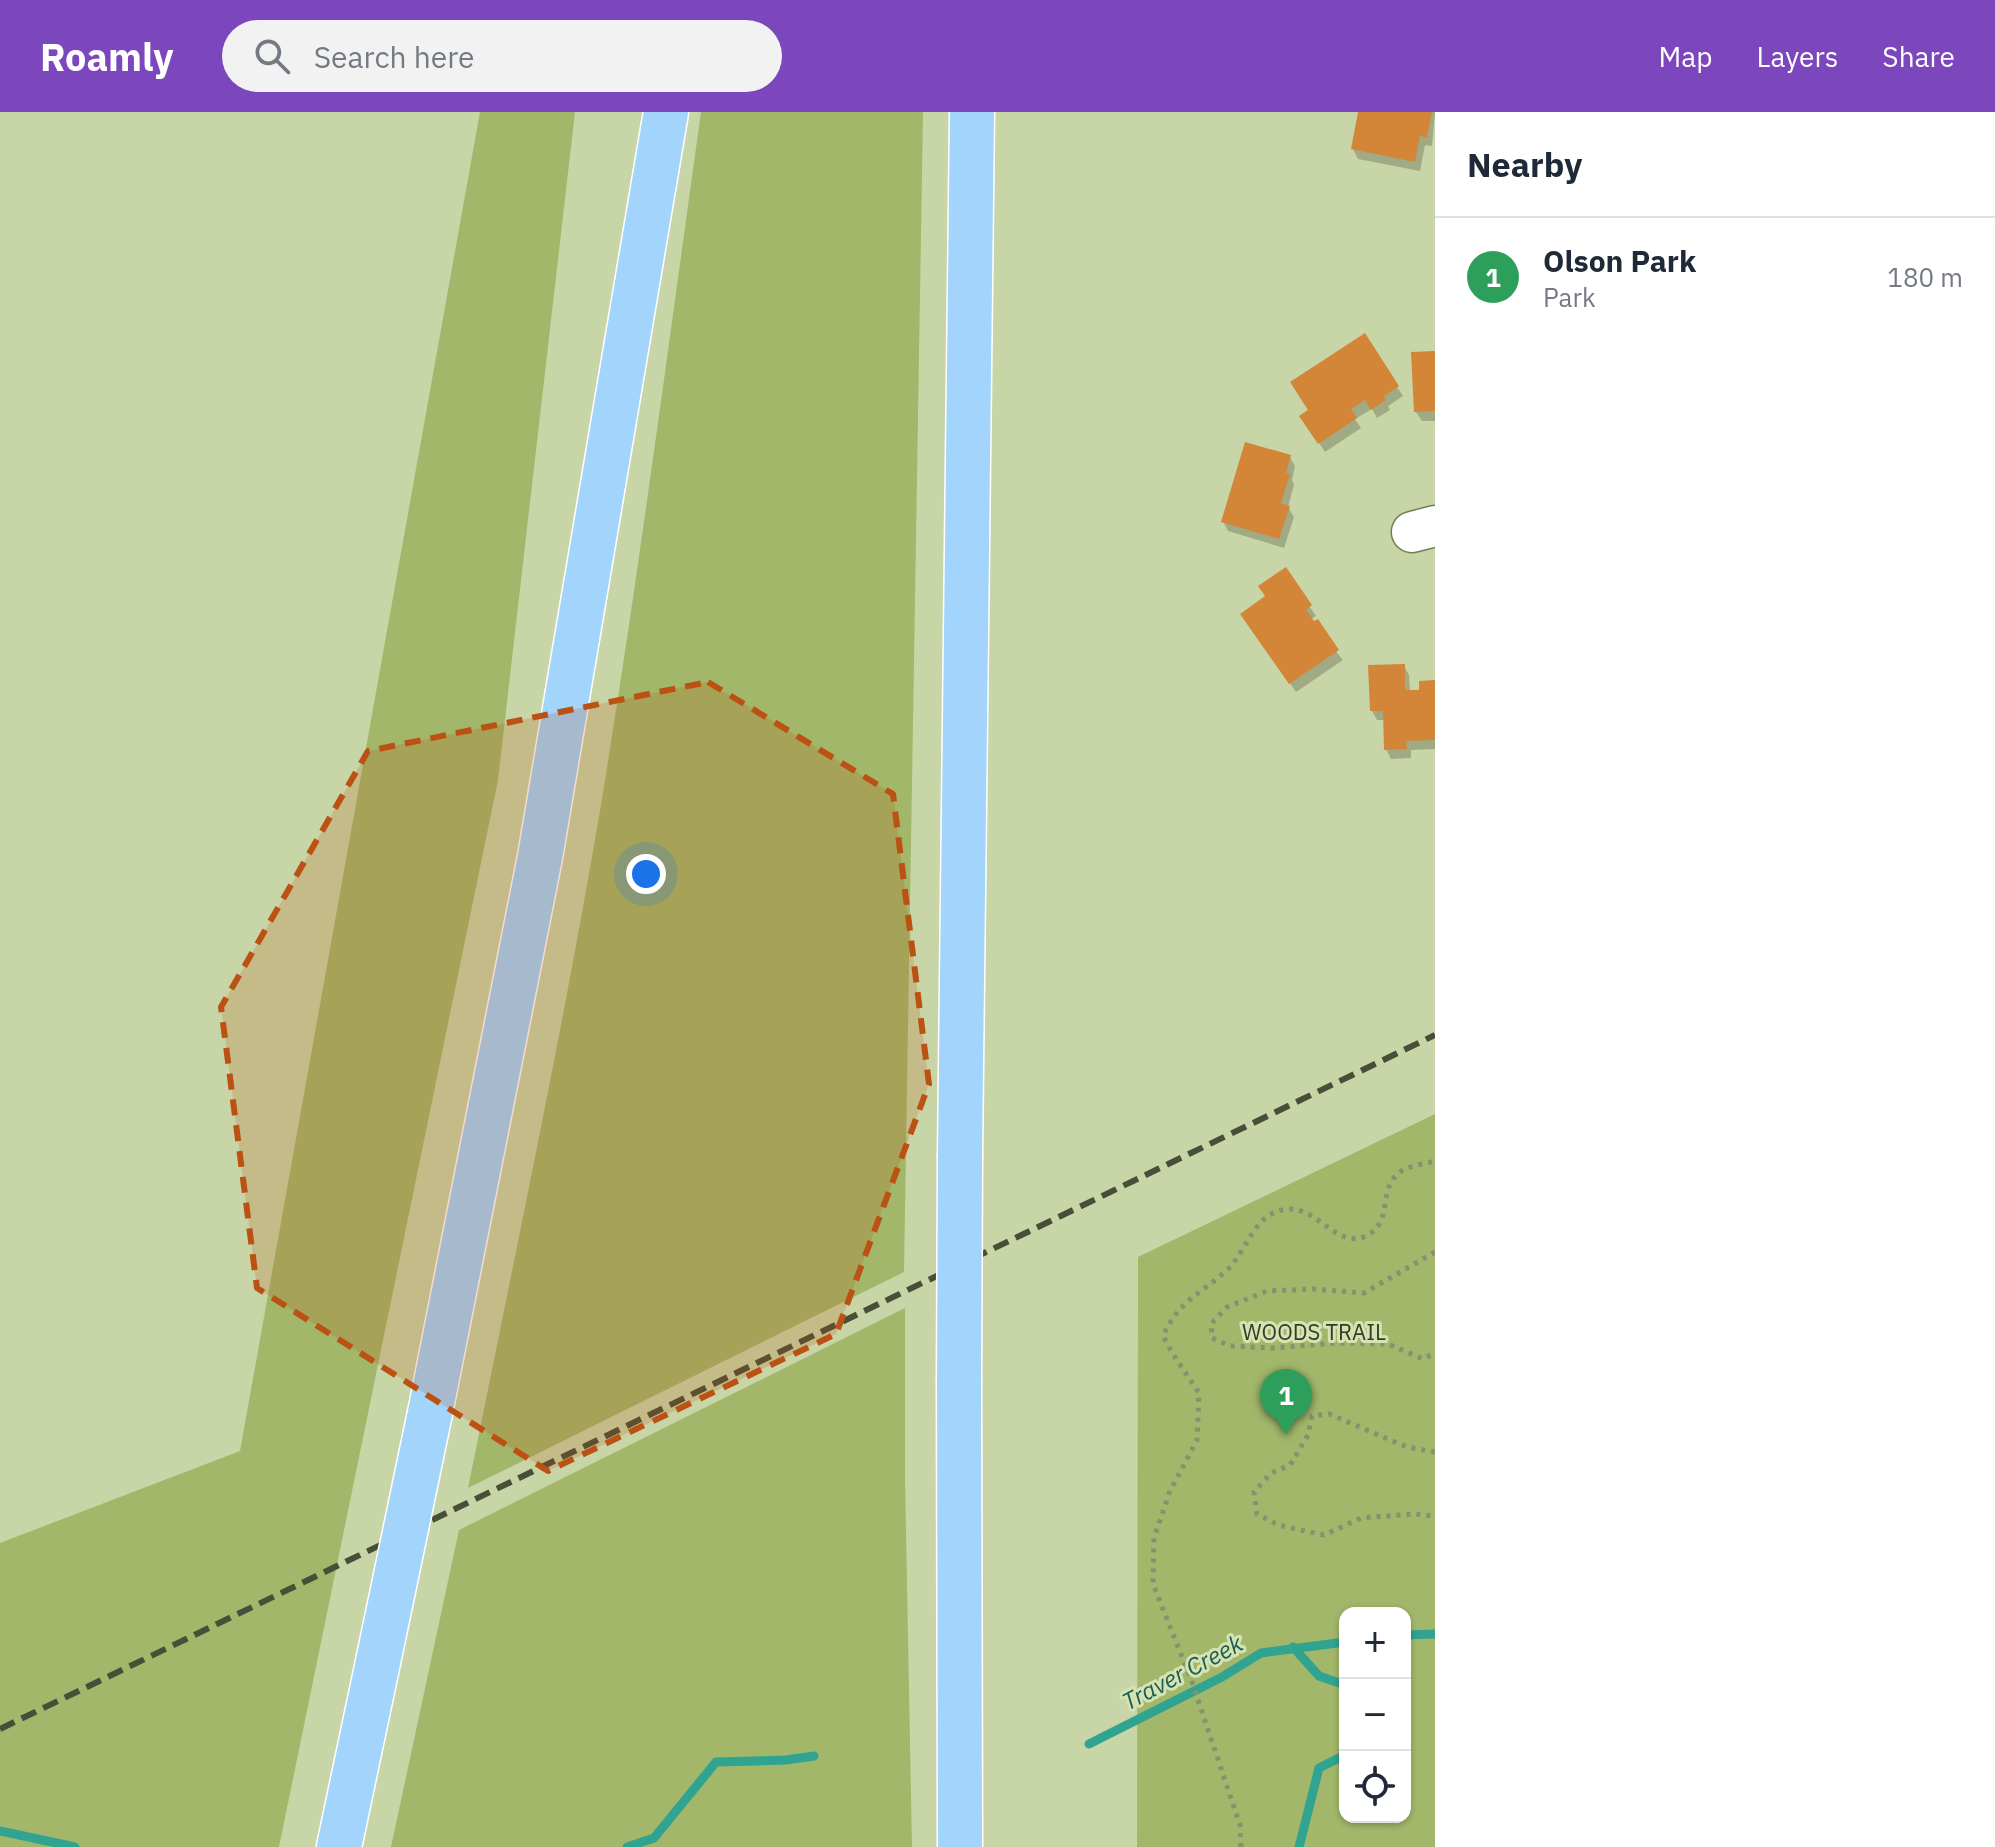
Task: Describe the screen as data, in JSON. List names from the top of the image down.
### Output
{
  "streets": {
    "path": ["WOODS TRAIL"]
  },
  "water": ["Traver Creek"],
  "page": {
    "header": "Roamly",
    "search": "Search here",
    "nav": ["Map", "Layers", "Share"],
    "heading": "Nearby",
    "list": [
      {
        "mark": "1",
        "name": "Olson Park",
        "note": "Park",
        "value": "180 m"
      }
    ],
    "pins": "1",
    "map_buttons": ["+", "−"]
  }
}
